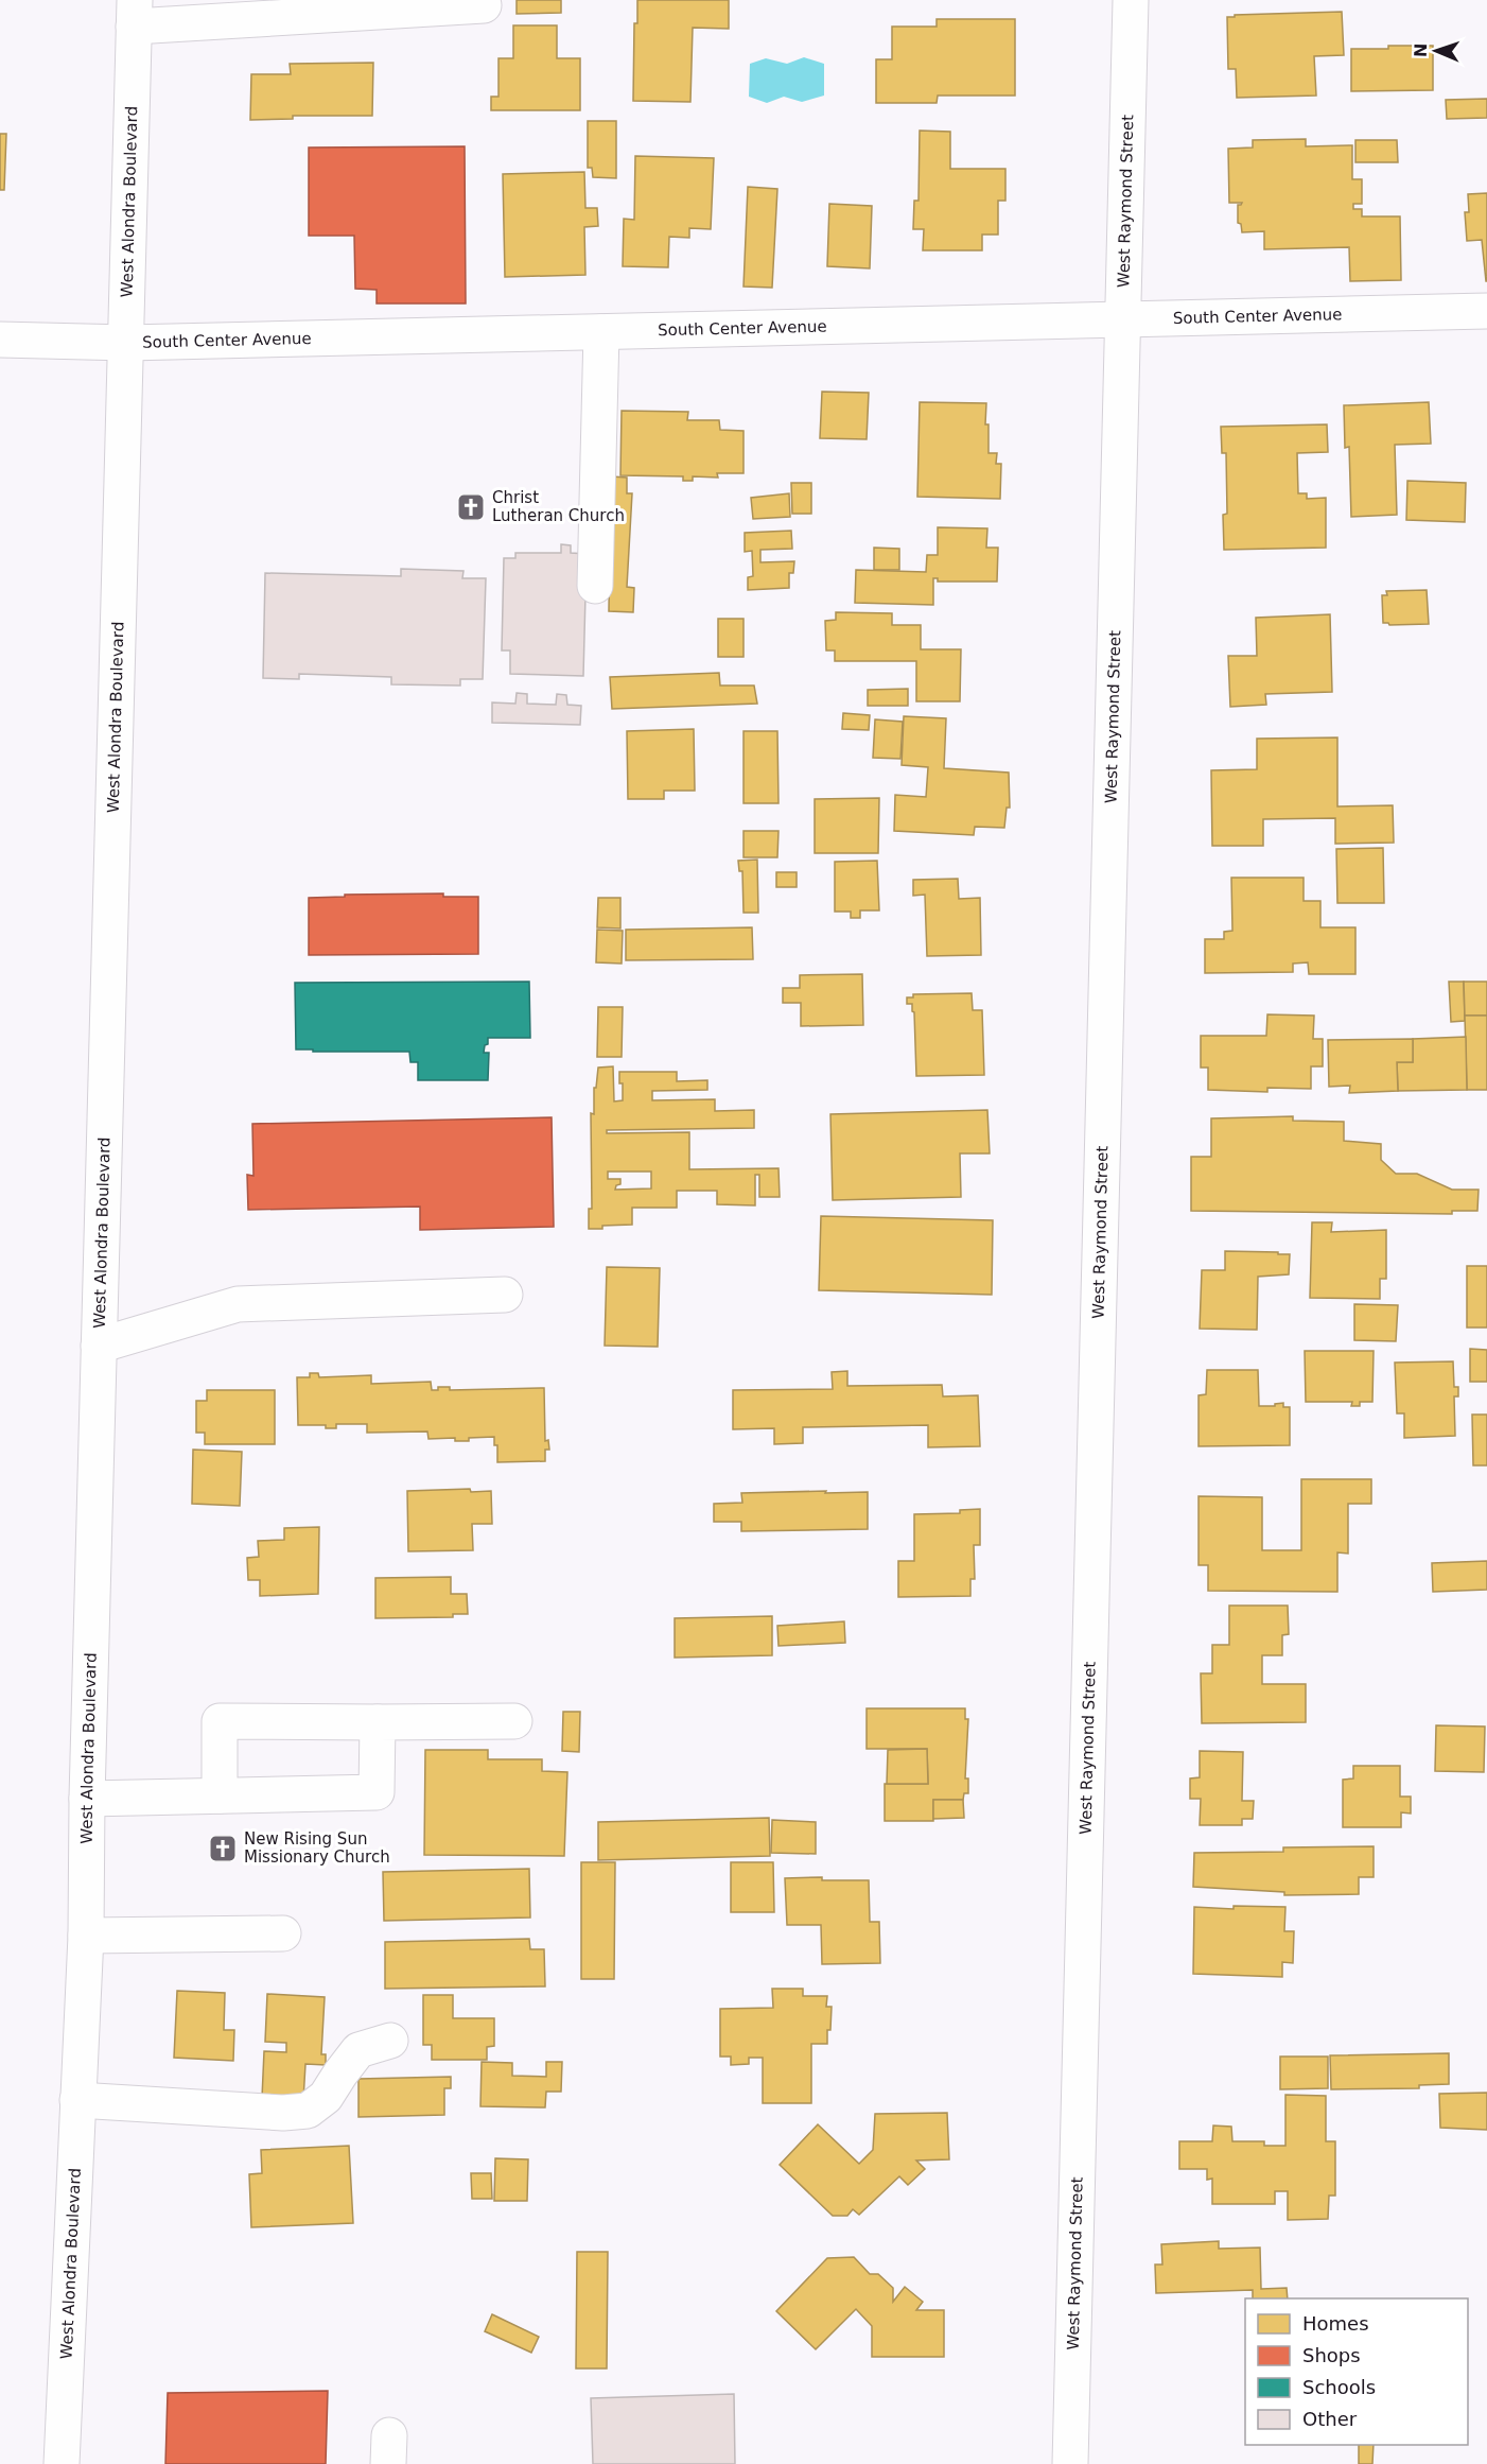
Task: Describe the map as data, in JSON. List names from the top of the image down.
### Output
{
  "streets": {
    "street": ["West Raymond Street", "West Alondra Boulevard", "South Center Avenue"]
  },
  "crossings": [
    ["West Raymond Street", "South Center Avenue"],
    ["West Alondra Boulevard", "South Center Avenue"]
  ],
  "places": {
    "church": ["Christ Lutheran Church", "New Rising Sun Missionary Church"]
  },
  "legend": [
    "Homes",
    "Shops",
    "Schools",
    "Other"
  ],
  "north": "left"
}
